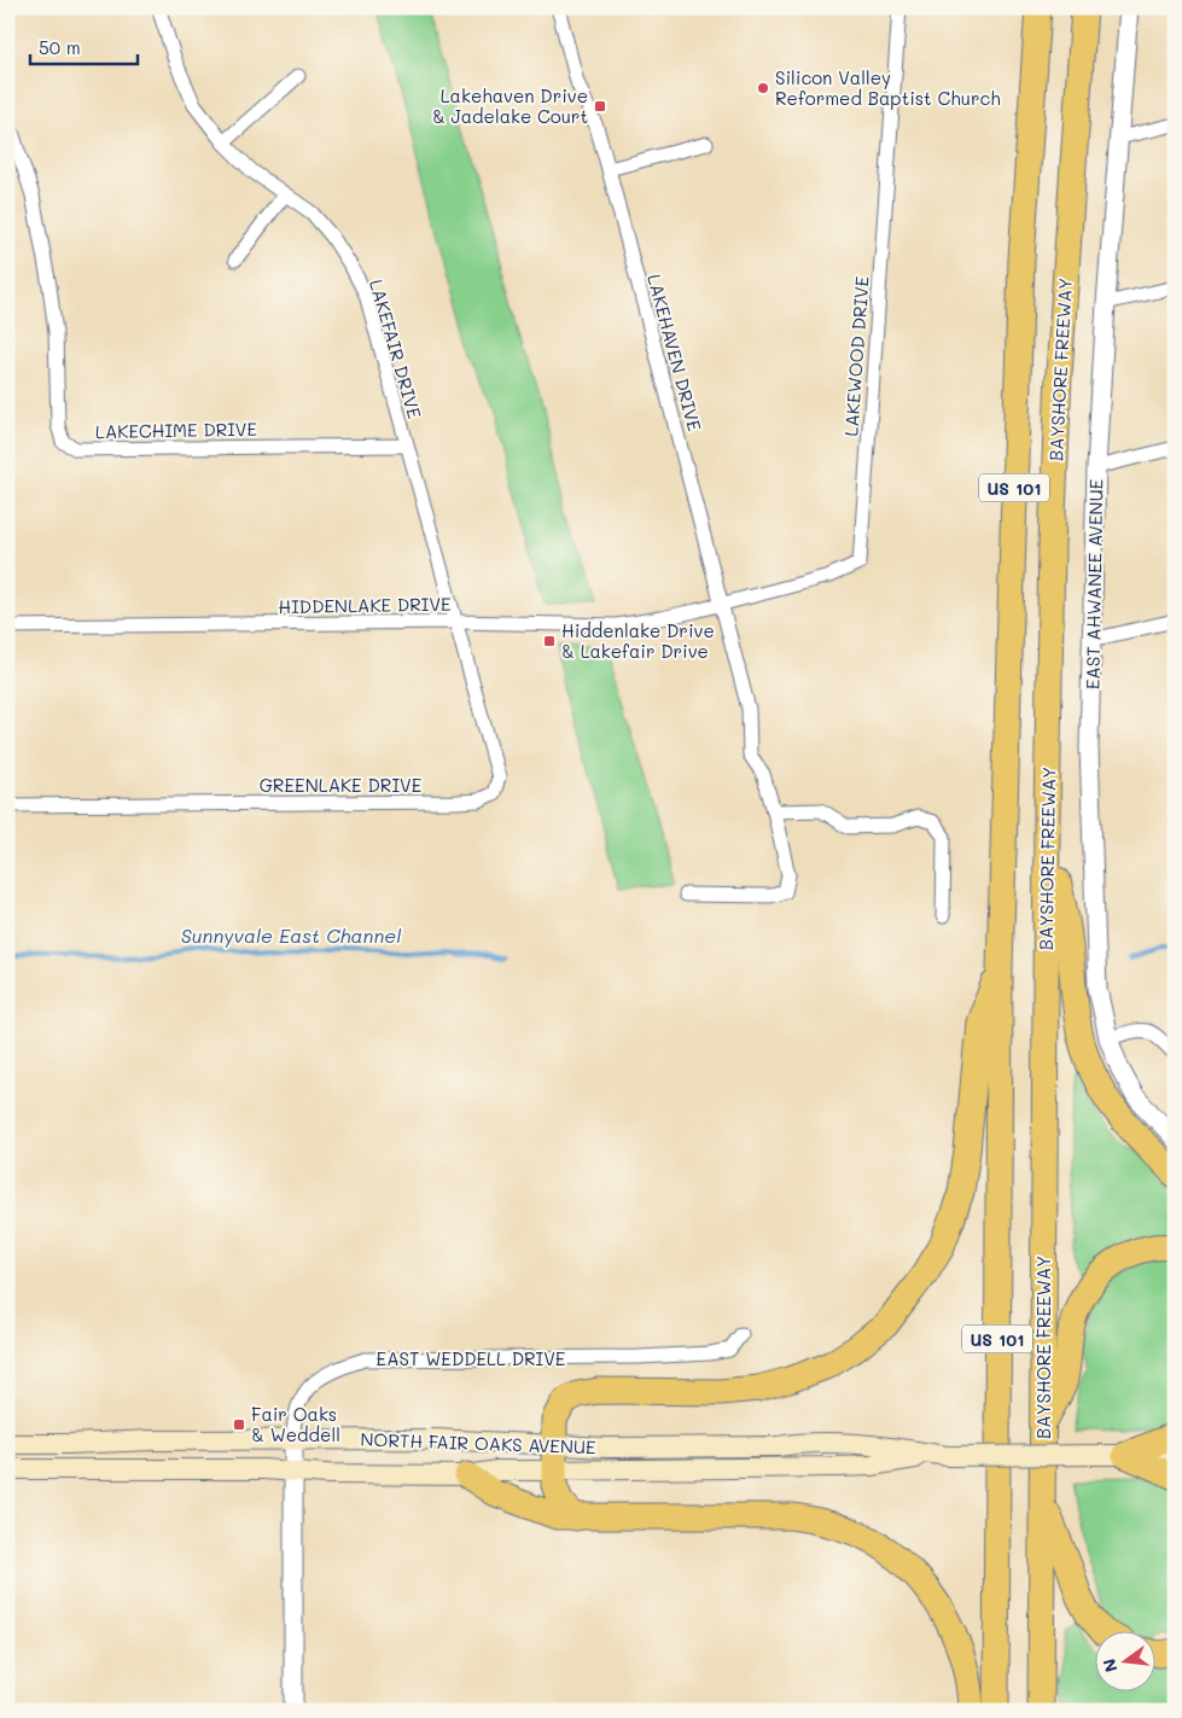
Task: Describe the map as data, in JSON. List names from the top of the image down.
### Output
{
  "streets": {
    "highway": ["BAYSHORE FREEWAY", "US 101"],
    "main road": ["NORTH FAIR OAKS AVENUE"],
    "street": [
      "LAKEFAIR DRIVE",
      "LAKEHAVEN DRIVE",
      "LAKEWOOD DRIVE",
      "LAKECHIME DRIVE",
      "EAST AHWANEE AVENUE",
      "HIDDENLAKE DRIVE",
      "GREENLAKE DRIVE",
      "EAST WEDDELL DRIVE"
    ]
  },
  "crossings": [
    ["LAKEFAIR DRIVE", "LAKECHIME DRIVE"],
    ["LAKEFAIR DRIVE", "HIDDENLAKE DRIVE"],
    ["LAKEFAIR DRIVE", "GREENLAKE DRIVE"],
    ["LAKEHAVEN DRIVE", "LAKEWOOD DRIVE"],
    ["LAKEHAVEN DRIVE", "HIDDENLAKE DRIVE"],
    ["LAKEWOOD DRIVE", "HIDDENLAKE DRIVE"],
    ["HIDDENLAKE DRIVE", "GREENLAKE DRIVE"],
    ["EAST WEDDELL DRIVE", "NORTH FAIR OAKS AVENUE"]
  ],
  "water": ["Sunnyvale East Channel"],
  "places": {
    "other": ["Silicon Valley Reformed Baptist Church"],
    "transit": ["Lakehaven Drive & Jadelake Court", "Hiddenlake Drive & Lakefair Drive", "Fair Oaks & Weddell"]
  },
  "scale_bar": "50 m",
  "north": "left"
}
